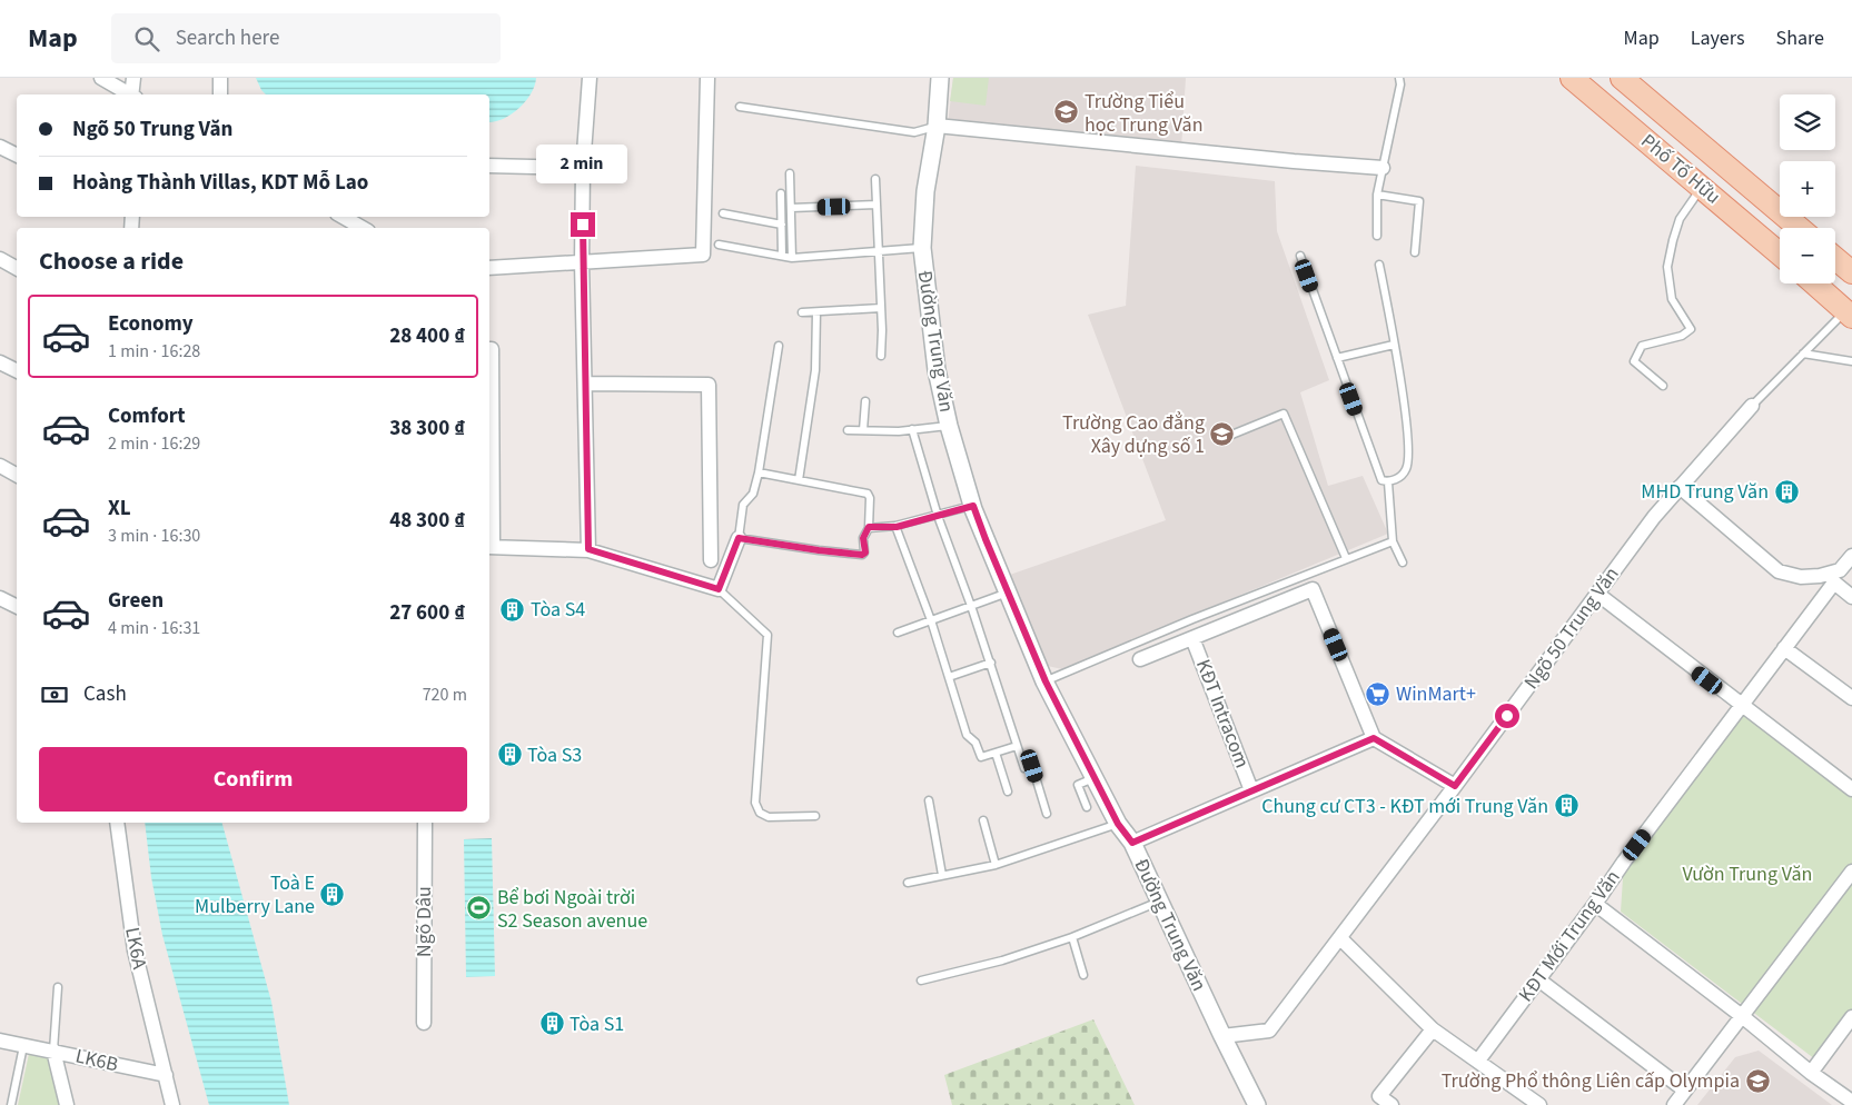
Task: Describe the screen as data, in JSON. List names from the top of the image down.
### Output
{
  "streets": {
    "main road": ["Phố Tố Hữu"],
    "street": [
      "Đường Trung Văn",
      "Ngõ 50 Trung Văn",
      "KĐT Intracom",
      "Ngõ Dâu",
      "KĐT Mới Trung Văn",
      "LK6A",
      "LK6B"
    ]
  },
  "crossings": [
    ["Đường Trung Văn", "Ngõ 50 Trung Văn"],
    ["Đường Trung Văn", "KĐT Intracom"],
    ["LK6A", "LK6B"]
  ],
  "parks": ["Vườn Trung Văn"],
  "places": {
    "school or university": ["Trường Tiểu học Trung Văn", "Trường Cao đẳng Xây dựng số 1", "Trường Phổ thông Liên cấp Olympia"],
    "building": [
      "MHD Trung Văn",
      "Tòa S4",
      "Tòa S3",
      "Chung cư CT3 - KĐT mới Trung Văn",
      "Toà E Mulberry Lane",
      "Tòa S1"
    ],
    "supermarket": ["WinMart+"],
    "sports": ["Bể bơi Ngoài trời S2 Season avenue"]
  },
  "page": {
    "header": "Map",
    "search": "Search here",
    "nav": ["Map", "Layers", "Share"],
    "map_buttons": ["+", "−"],
    "banner": ["Ngõ 50 Trung Văn", "Hoàng Thành Villas, KDT Mỗ Lao"],
    "bubble": "2 min",
    "heading": "Choose a ride",
    "list": [
      {
        "name": "Economy",
        "note": "1 min · 16:28",
        "value": "28 400 ₫"
      },
      {
        "name": "Comfort",
        "note": "2 min · 16:29",
        "value": "38 300 ₫"
      },
      {
        "name": "XL",
        "note": "3 min · 16:30",
        "value": "48 300 ₫"
      },
      {
        "name": "Green",
        "note": "4 min · 16:31",
        "value": "27 600 ₫"
      }
    ],
    "pay": ["Cash", "720 m"],
    "buttons": "Confirm"
  }
}
